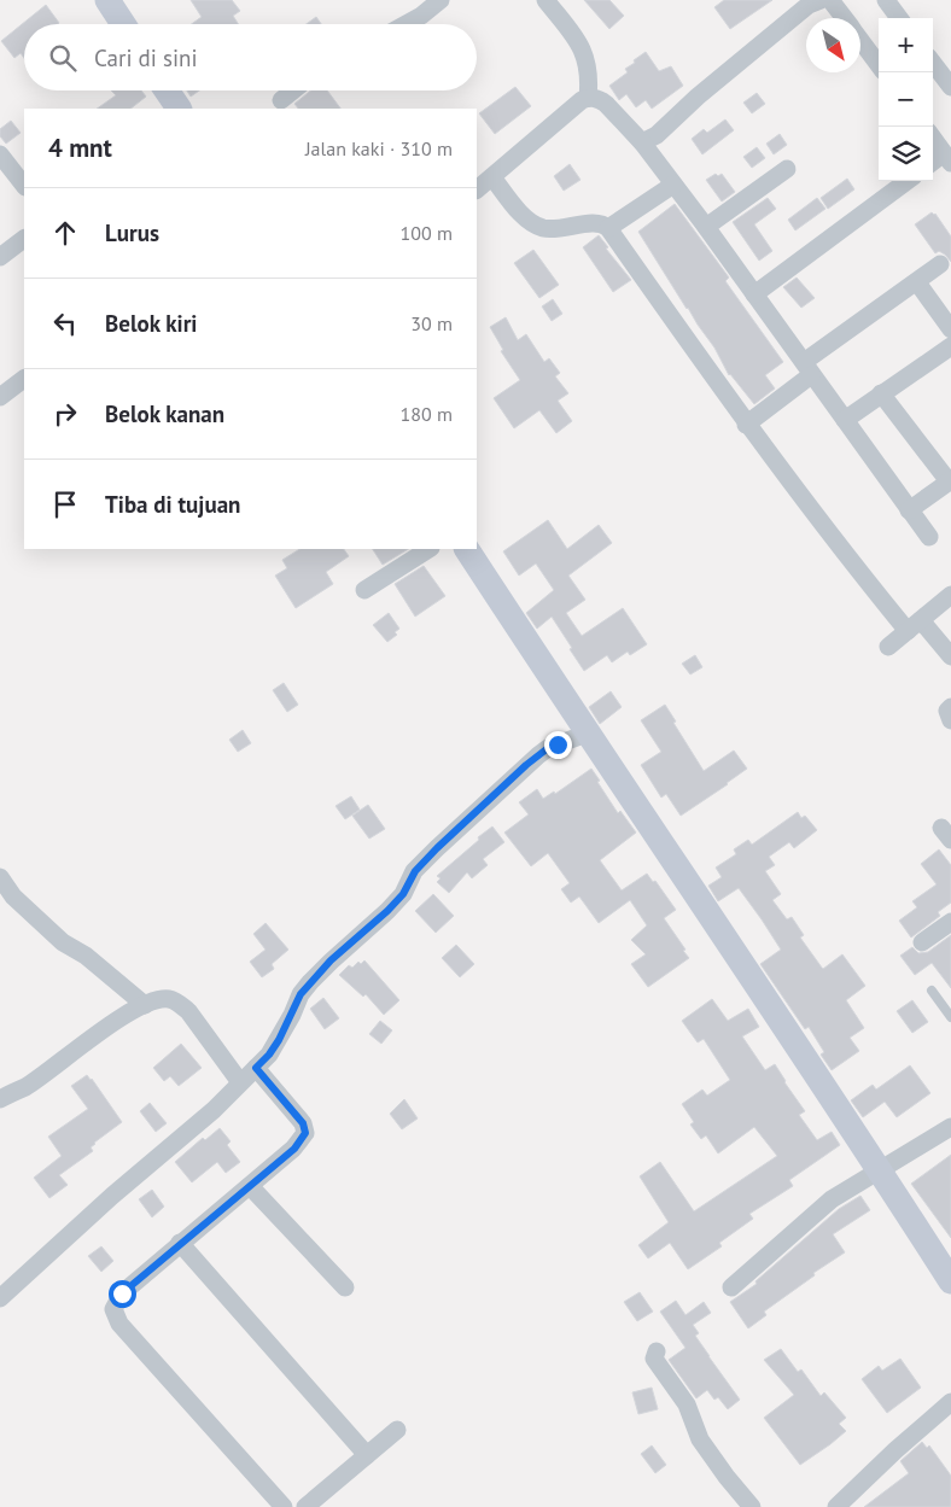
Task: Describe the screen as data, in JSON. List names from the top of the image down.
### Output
{
  "north": "bottom right",
  "page": {
    "map_buttons": ["+", "−"],
    "search": "Cari di sini",
    "heading": ["4 mnt", "Jalan kaki · 310 m"],
    "list": [
      ["Lurus", "100 m"],
      ["Belok kiri", "30 m"],
      ["Belok kanan", "180 m"],
      "Tiba di tujuan"
    ]
  }
}
